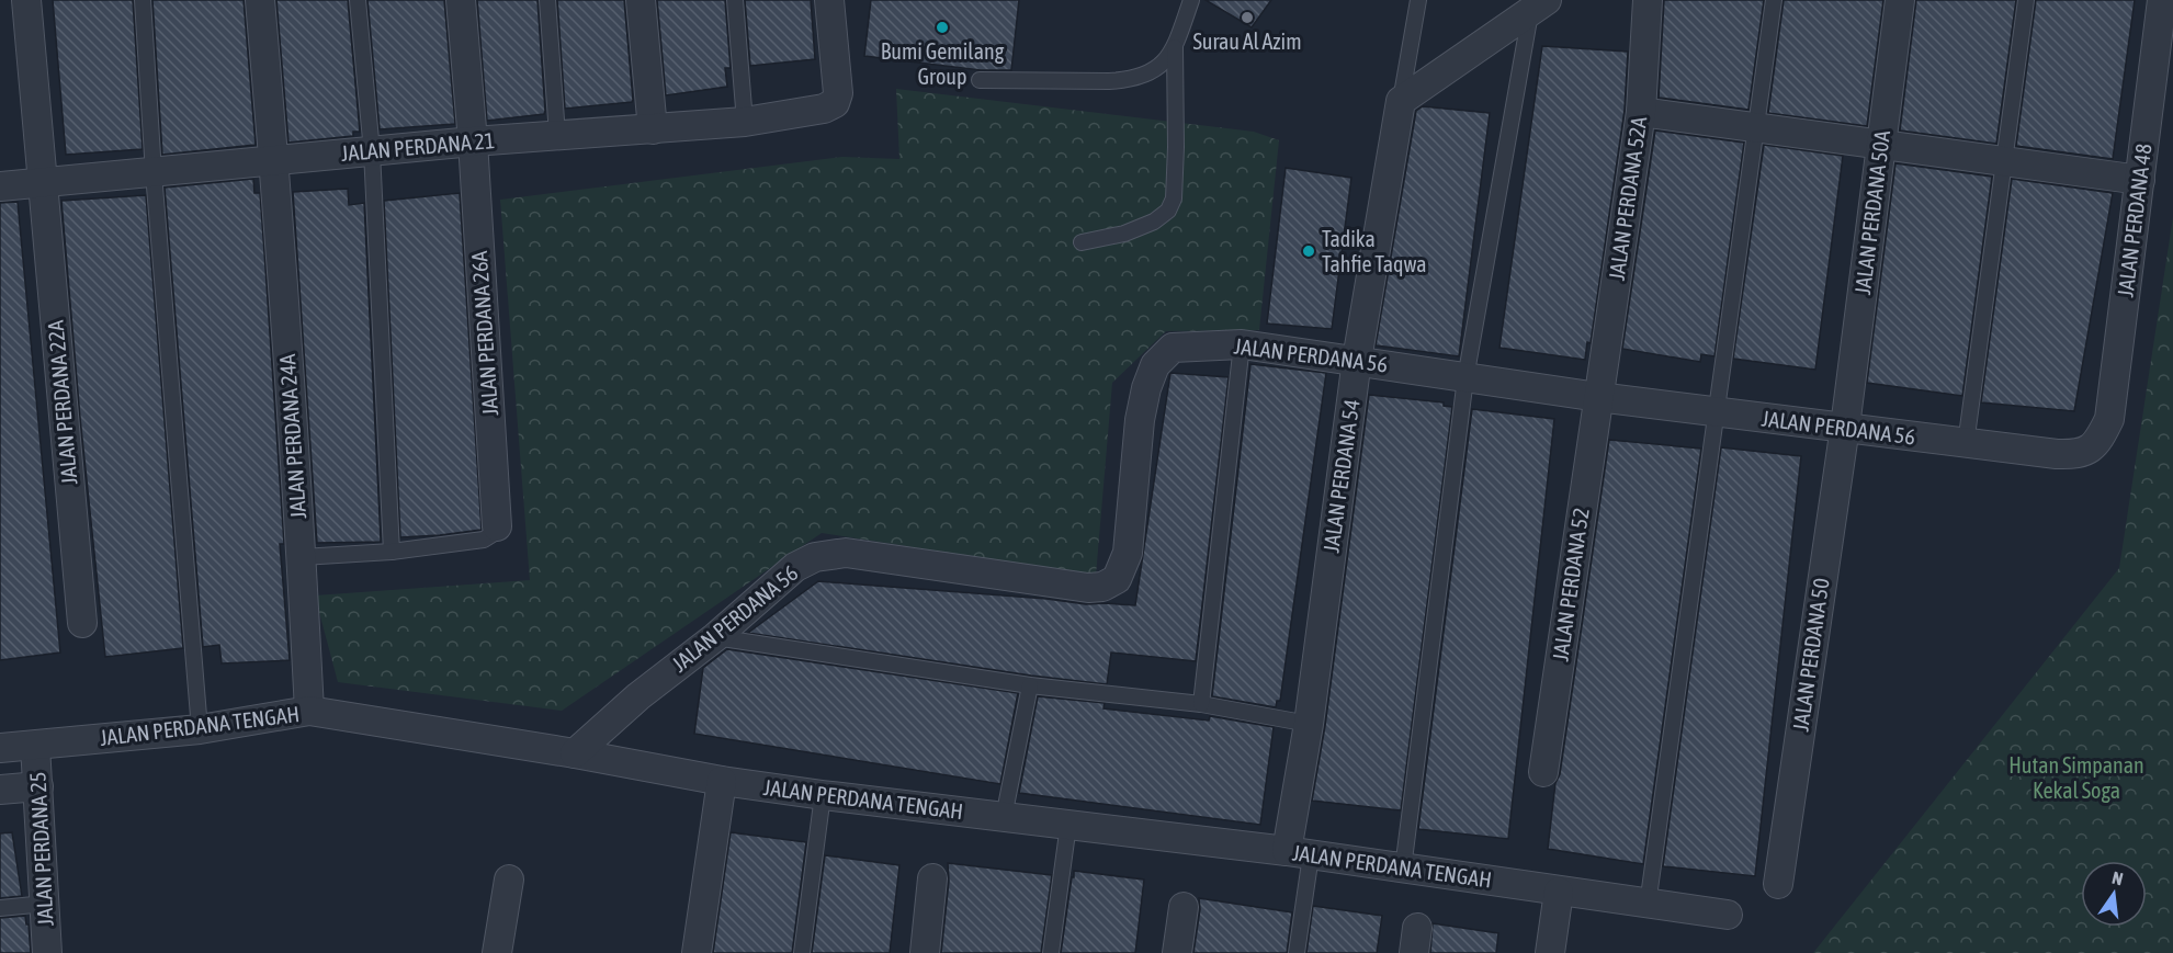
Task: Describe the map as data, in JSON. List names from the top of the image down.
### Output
{
  "streets": {
    "street": [
      "JALAN PERDANA 21",
      "JALAN PERDANA 52A",
      "JALAN PERDANA 50A",
      "JALAN PERDANA 48",
      "JALAN PERDANA 26A",
      "JALAN PERDANA 56",
      "JALAN PERDANA 22A",
      "JALAN PERDANA 24A",
      "JALAN PERDANA 54",
      "JALAN PERDANA 52",
      "JALAN PERDANA 50",
      "JALAN PERDANA TENGAH",
      "JALAN PERDANA 25"
    ]
  },
  "crossings": [
    ["JALAN PERDANA 21", "JALAN PERDANA 26A"],
    ["JALAN PERDANA 21", "JALAN PERDANA 22A"],
    ["JALAN PERDANA 21", "JALAN PERDANA 24A"],
    ["JALAN PERDANA 52A", "JALAN PERDANA 56"],
    ["JALAN PERDANA 52A", "JALAN PERDANA 52"],
    ["JALAN PERDANA 50A", "JALAN PERDANA 56"],
    ["JALAN PERDANA 50A", "JALAN PERDANA 50"],
    ["JALAN PERDANA 48", "JALAN PERDANA 56"],
    ["JALAN PERDANA 56", "JALAN PERDANA 54"],
    ["JALAN PERDANA 56", "JALAN PERDANA 52"],
    ["JALAN PERDANA 56", "JALAN PERDANA 50"],
    ["JALAN PERDANA 56", "JALAN PERDANA TENGAH"],
    ["JALAN PERDANA 24A", "JALAN PERDANA TENGAH"],
    ["JALAN PERDANA 54", "JALAN PERDANA TENGAH"],
    ["JALAN PERDANA TENGAH", "JALAN PERDANA 25"]
  ],
  "parks": ["Hutan Simpanan Kekal Soga"],
  "places": ["Surau Al Azim", "Bumi Gemilang Group", "Tadika Tahfie Taqwa"],
  "north": "top"
}
